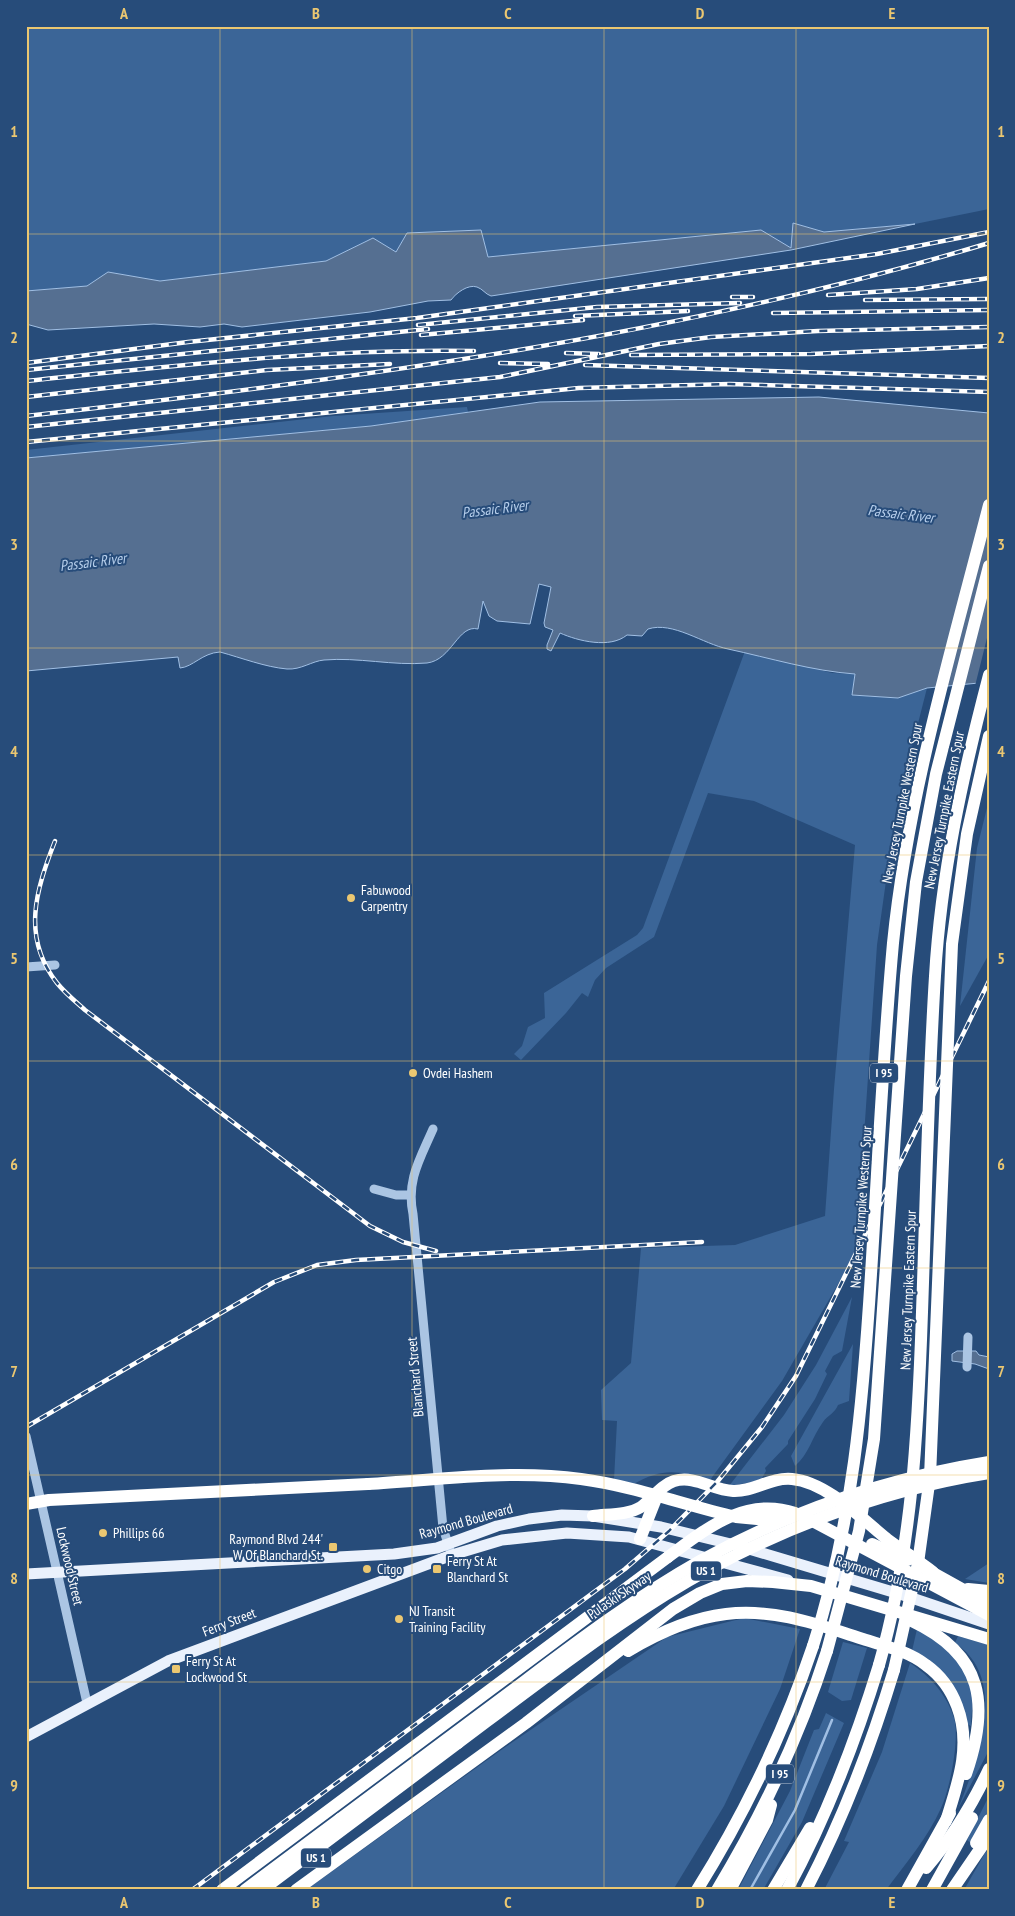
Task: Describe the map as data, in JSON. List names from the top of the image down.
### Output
{
  "streets": {
    "highway": [
      "New Jersey Turnpike Western Spur",
      "New Jersey Turnpike Eastern Spur",
      "I 95",
      "Raymond Boulevard",
      "US 1",
      "Pulaski Skyway"
    ],
    "main road": ["Ferry Street"],
    "street": ["Blanchard Street", "Lockwood Street"]
  },
  "crossings": [
    ["Blanchard Street", "Raymond Boulevard"],
    ["Blanchard Street", "Ferry Street"],
    ["Raymond Boulevard", "Lockwood Street"],
    ["Raymond Boulevard", "Ferry Street"],
    ["Lockwood Street", "Ferry Street"],
    ["US 1", "Pulaski Skyway"]
  ],
  "water": ["Passaic River"],
  "places": {
    "other": [
      "Fabuwood Carpentry",
      "Ovdei Hashem",
      "Phillips 66",
      "Citgo",
      "NJ Transit Training Facility"
    ],
    "transit": ["Raymond Blvd 244' W Of Blanchard St.", "Ferry St At Blanchard St", "Ferry St At Lockwood St"]
  },
  "grid": {
    "columns": [
      "A",
      "B",
      "C",
      "D",
      "E"
    ],
    "rows": [
      "1",
      "2",
      "3",
      "4",
      "5",
      "6",
      "7",
      "8",
      "9"
    ]
  }
}
